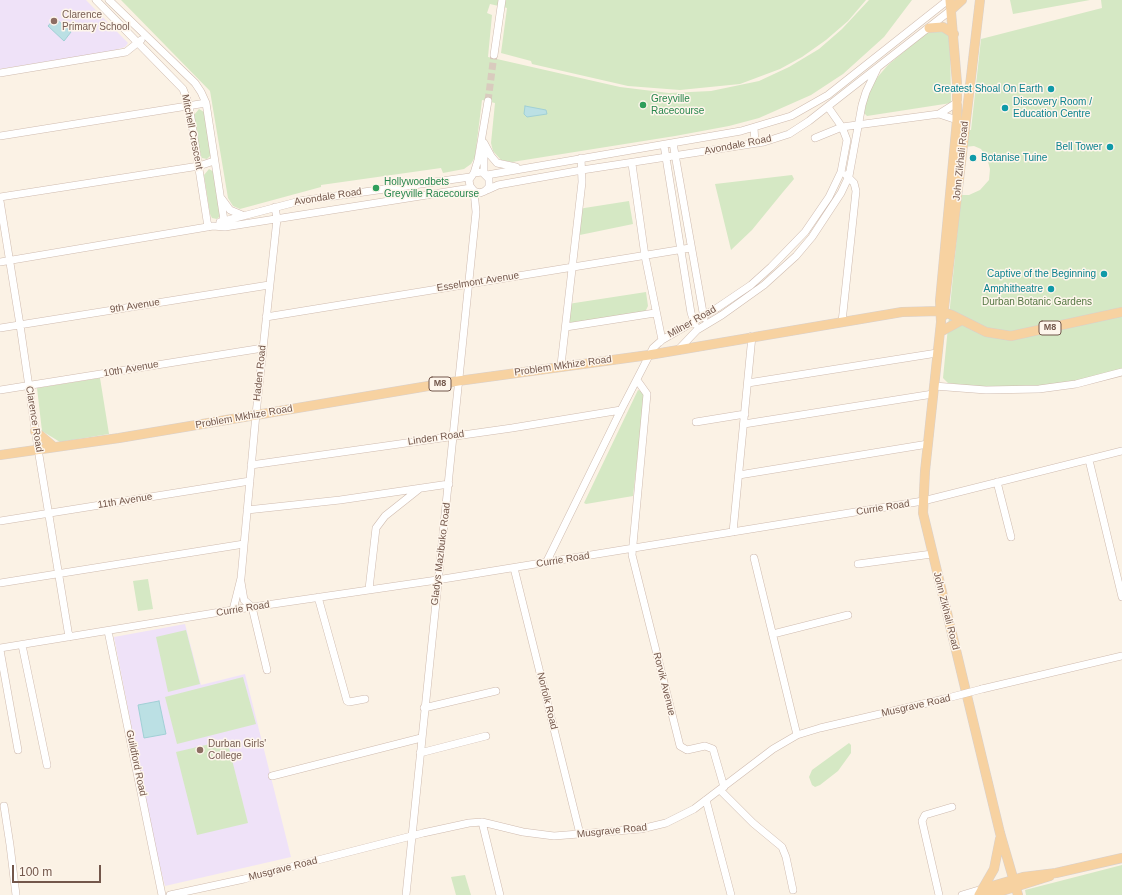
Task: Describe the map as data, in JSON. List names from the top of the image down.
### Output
{
  "streets": {
    "main road": ["John Zikhali Road", "M8", "Problem Mkhize Road"],
    "street": [
      "Mitchell Crescent",
      "Avondale Road",
      "Esselmont Avenue",
      "9th Avenue",
      "Milner Road",
      "10th Avenue",
      "Haden Road",
      "Clarence Road",
      "Linden Road",
      "11th Avenue",
      "Currie Road",
      "Gladys Mazibuko Road",
      "Rorvik Avenue",
      "Norfolk Road",
      "Musgrave Road",
      "Guildford Road"
    ]
  },
  "crossings": [
    ["Mitchell Crescent", "Avondale Road"],
    ["Avondale Road", "John Zikhali Road"],
    ["Avondale Road", "Milner Road"],
    ["Avondale Road", "Haden Road"],
    ["Avondale Road", "Clarence Road"],
    ["Avondale Road", "Gladys Mazibuko Road"],
    ["John Zikhali Road", "Problem Mkhize Road"],
    ["John Zikhali Road", "Currie Road"],
    ["Esselmont Avenue", "Haden Road"],
    ["Esselmont Avenue", "Gladys Mazibuko Road"],
    ["9th Avenue", "Haden Road"],
    ["9th Avenue", "Clarence Road"],
    ["Milner Road", "Problem Mkhize Road"],
    ["Problem Mkhize Road", "Haden Road"],
    ["Problem Mkhize Road", "Clarence Road"],
    ["Problem Mkhize Road", "Gladys Mazibuko Road"],
    ["10th Avenue", "Haden Road"],
    ["10th Avenue", "Clarence Road"],
    ["Haden Road", "Linden Road"],
    ["Haden Road", "11th Avenue"],
    ["Haden Road", "Currie Road"],
    ["Clarence Road", "11th Avenue"],
    ["Clarence Road", "Currie Road"],
    ["Linden Road", "Gladys Mazibuko Road"],
    ["Currie Road", "Gladys Mazibuko Road"],
    ["Currie Road", "Rorvik Avenue"],
    ["Currie Road", "Norfolk Road"],
    ["Currie Road", "Guildford Road"],
    ["Gladys Mazibuko Road", "Musgrave Road"],
    ["Rorvik Avenue", "Musgrave Road"],
    ["Norfolk Road", "Musgrave Road"]
  ],
  "parks": ["Durban Botanic Gardens"],
  "places": [
    "Clarence Primary School",
    "Greatest Shoal On Earth",
    "Greyville Racecourse",
    "Discovery Room / Education Centre",
    "Bell Tower",
    "Botanise Tuine",
    "Hollywoodbets Greyville Racecourse",
    "Captive of the Beginning",
    "Amphitheatre",
    "Durban Girls' College"
  ],
  "scale_bar": "100 m"
}
